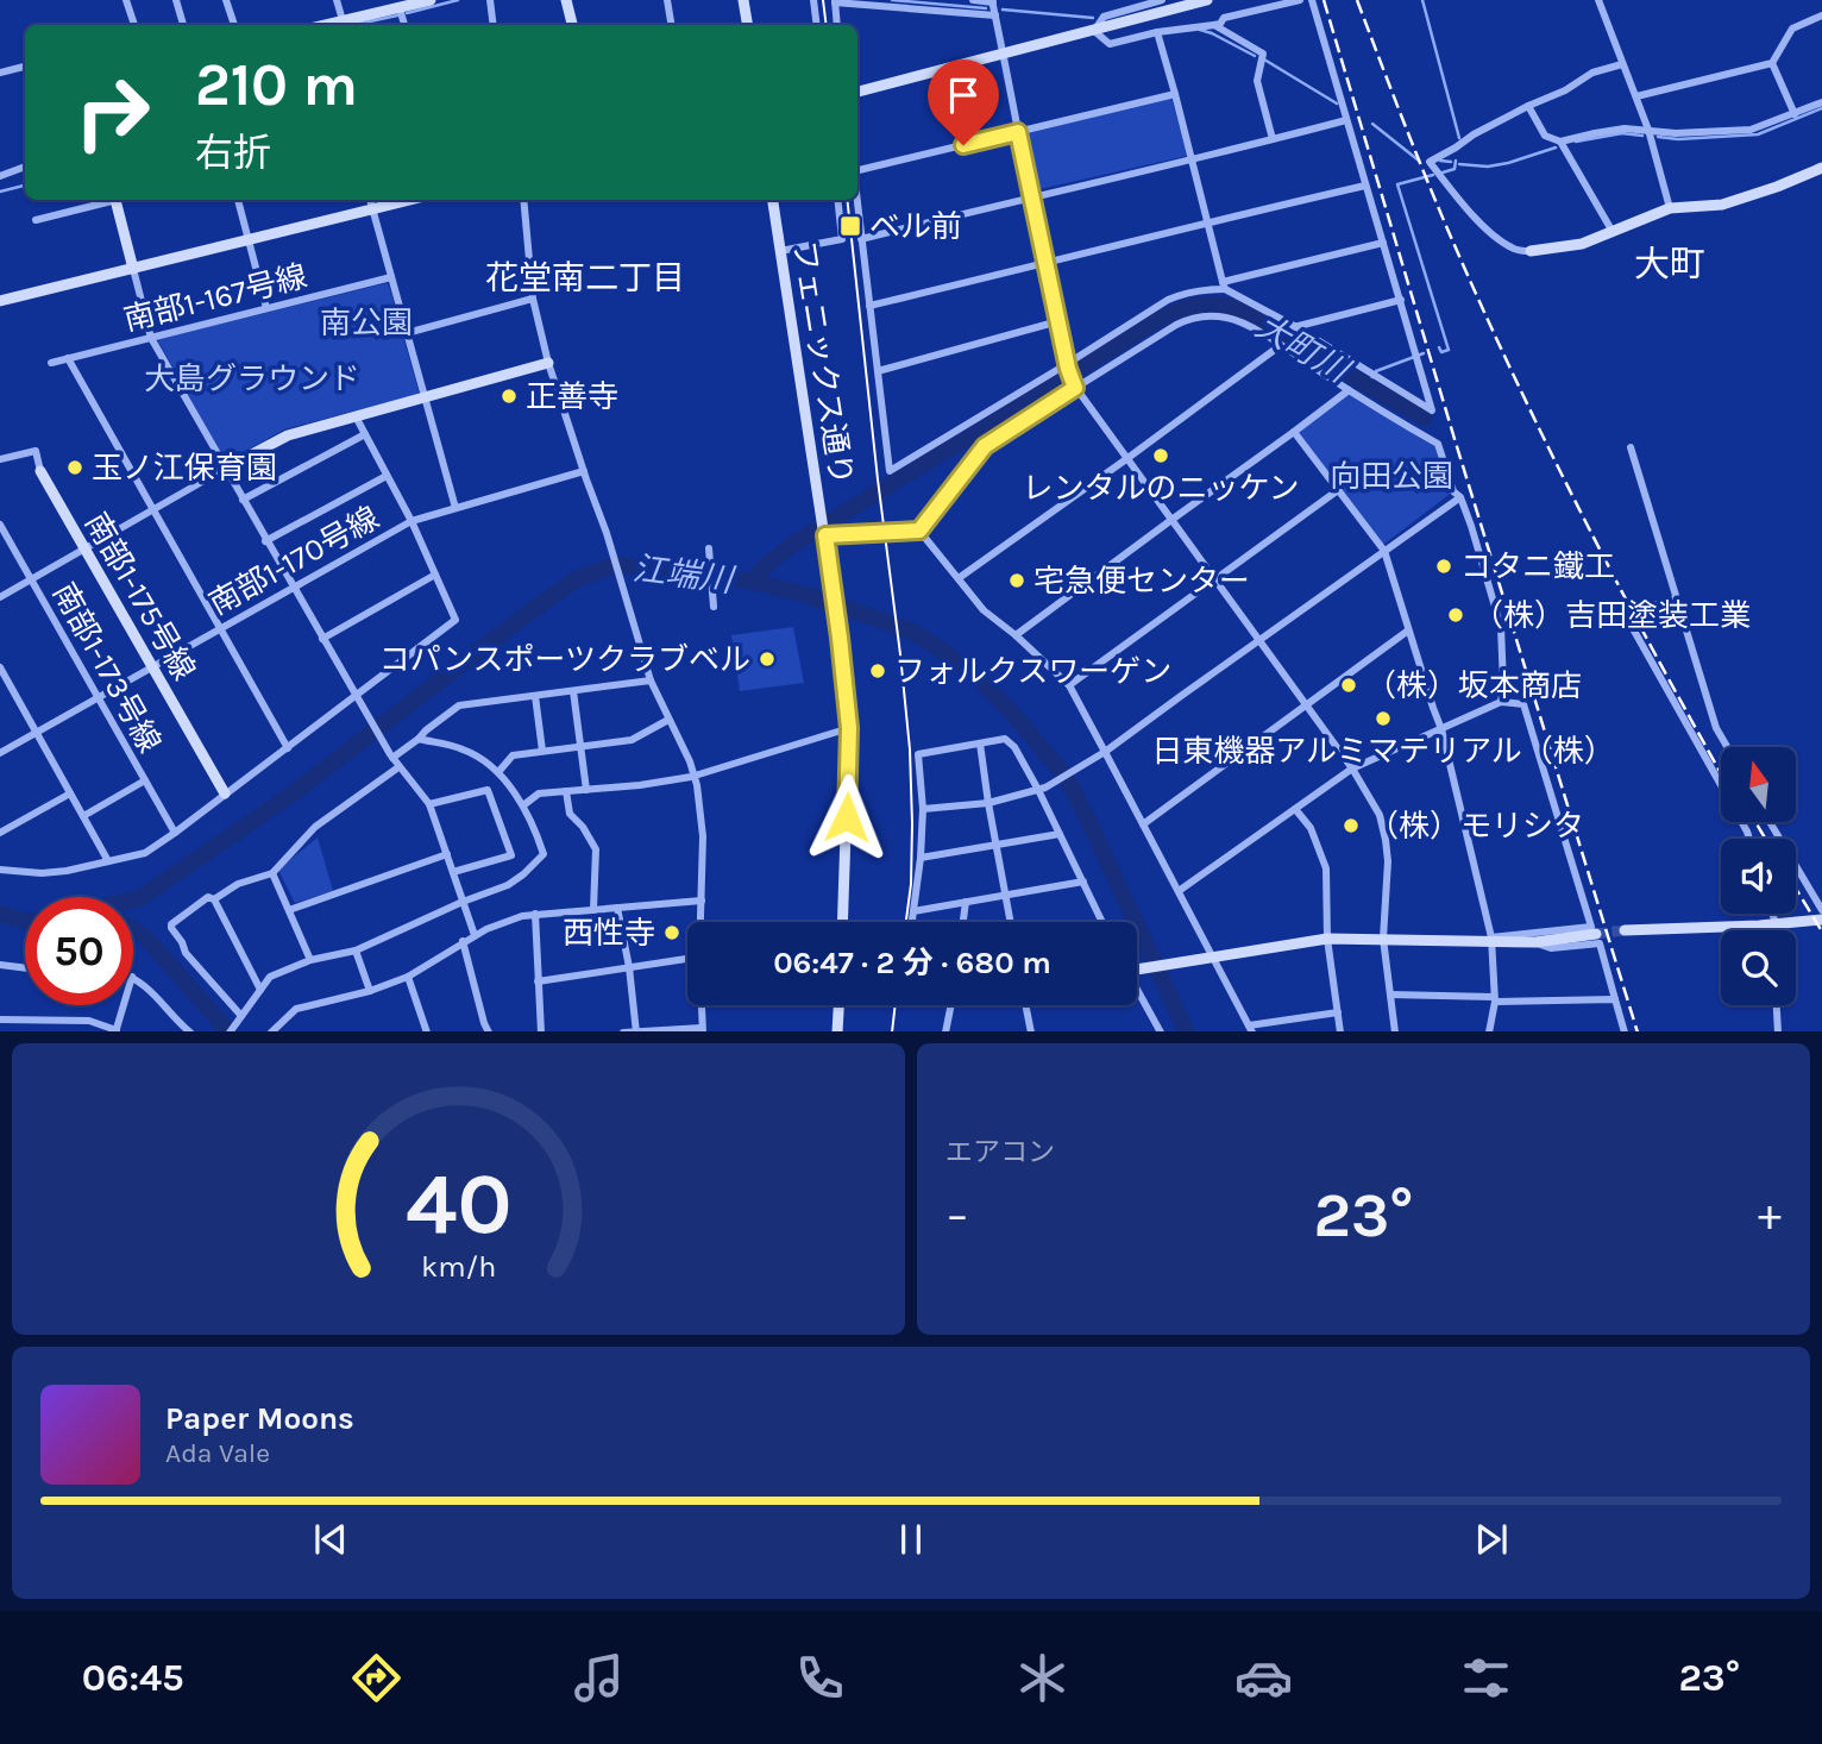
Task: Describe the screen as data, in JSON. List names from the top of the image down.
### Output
{
  "streets": {
    "street": [
      "南部1-167号線",
      "フェニックス通り",
      "南部1-170号線",
      "南部1-175号線",
      "南部1-173号線"
    ]
  },
  "crossings": [
    ["南部1-170号線", "南部1-175号線"],
    ["南部1-170号線", "南部1-173号線"]
  ],
  "districts": ["大町", "花堂南二丁目"],
  "water": ["大町川", "江端川"],
  "parks": ["南公園", "大島グラウンド", "向田公園"],
  "places": {
    "transit": ["ベル前"],
    "other": [
      "正善寺",
      "レンタルのニッケン",
      "玉ノ江保育園",
      "コタニ鐵工",
      "宅急便センター",
      "（株）吉田塗装工業",
      "コパンスポーツクラブベル",
      "フォルクスワーゲン",
      "（株）坂本商店",
      "日東機器アルミマテリアル（株）",
      "（株）モリシタ",
      "西性寺"
    ]
  },
  "north": "top",
  "page": {
    "turn": ["210 m", "右折"],
    "limit": "50",
    "trip": "06:47 · 2 分 · 680 m",
    "tile": "エアコン",
    "heat": ["−", "23°", "+"],
    "song": ["Paper Moons", "Ada Vale"],
    "tabs": ["06:45", "23°"],
    "gauge": ["40", "km/h"]
  }
}
